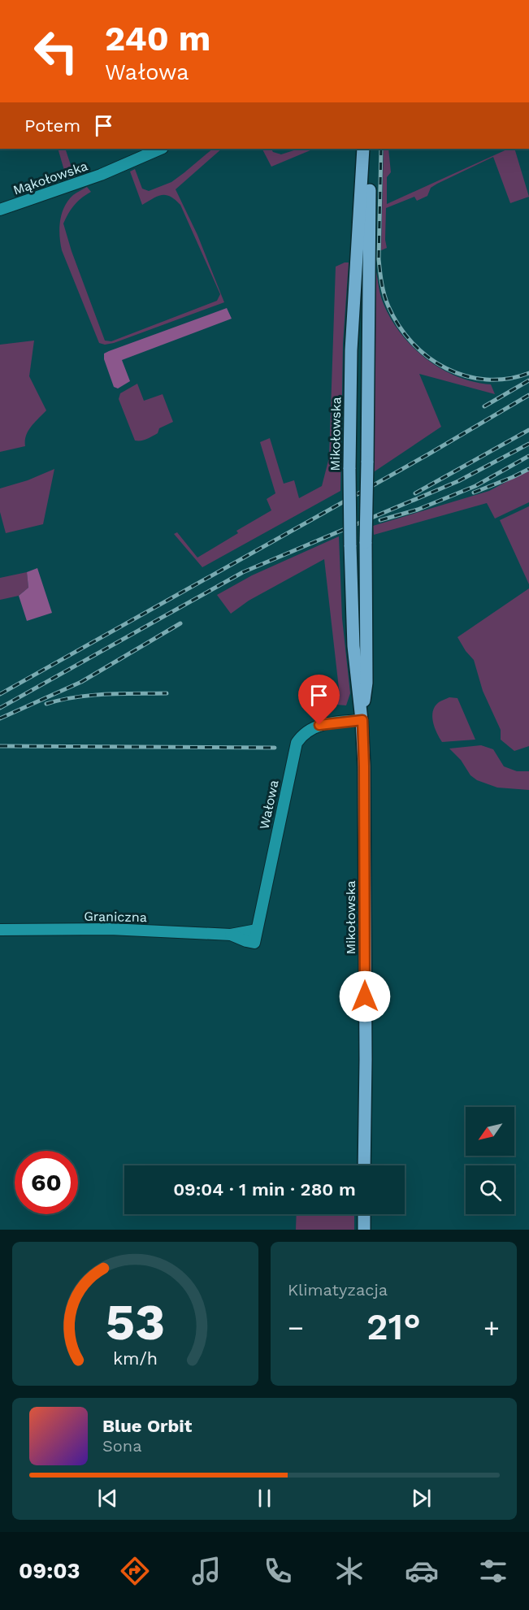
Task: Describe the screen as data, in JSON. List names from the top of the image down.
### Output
{
  "streets": {
    "main road": ["Mikołowska"],
    "street": ["Mąkołowska", "Wałowa", "Graniczna"]
  },
  "crossings": [
    ["Mikołowska", "Wałowa"],
    ["Wałowa", "Graniczna"]
  ],
  "north": "bottom left",
  "page": {
    "turn": ["240 m", "Wałowa"],
    "then": "Potem",
    "limit": "60",
    "trip": "09:04 · 1 min · 280 m",
    "tile": "Klimatyzacja",
    "heat": ["−", "21°", "+"],
    "song": ["Blue Orbit", "Sona"],
    "tabs": "09:03",
    "gauge": ["53", "km/h"]
  }
}
